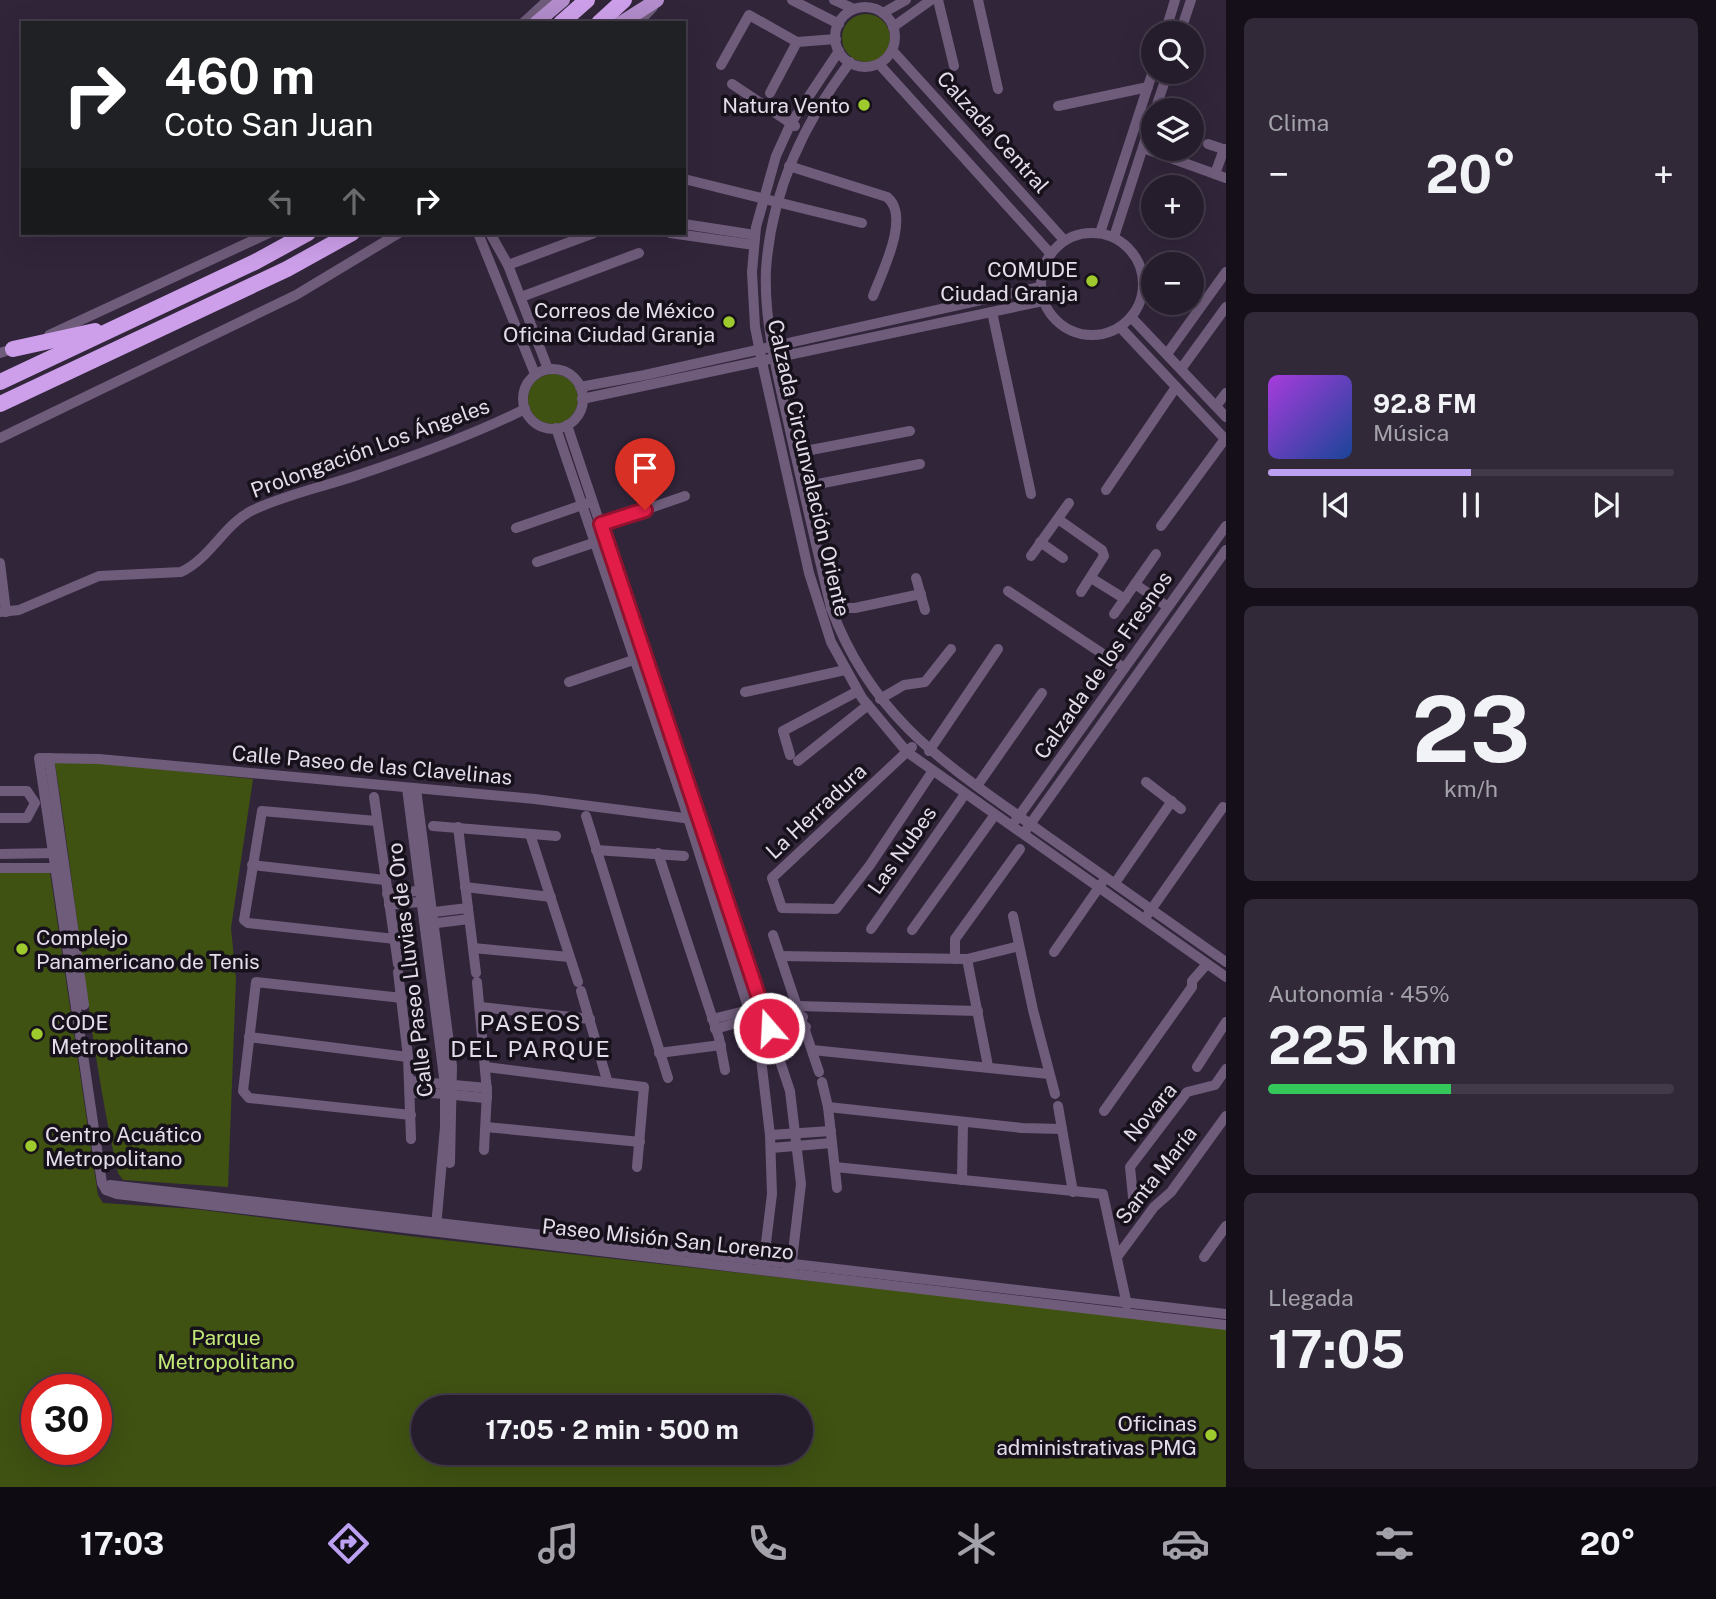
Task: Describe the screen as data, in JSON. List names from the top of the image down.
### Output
{
  "streets": {
    "street": [
      "Calzada Central",
      "Prolongación Los Ángeles",
      "Calzada Circunvalación Oriente",
      "Calzada de los Fresnos",
      "Calle Paseo de las Clavelinas",
      "La Herradura",
      "Las Nubes",
      "Calle Paseo Lluvias de Oro",
      "Novara",
      "Santa María",
      "Paseo Misión San Lorenzo"
    ]
  },
  "crossings": [
    ["Calzada Central", "Calzada Circunvalación Oriente"],
    ["Calzada Circunvalación Oriente", "Calzada de los Fresnos"],
    ["Calzada Circunvalación Oriente", "La Herradura"],
    ["Calzada Circunvalación Oriente", "Las Nubes"],
    ["Calle Paseo de las Clavelinas", "Calle Paseo Lluvias de Oro"],
    ["Calle Paseo Lluvias de Oro", "Paseo Misión San Lorenzo"]
  ],
  "districts": ["PASEOS DEL PARQUE"],
  "parks": ["Parque Metropolitano"],
  "places": [
    "Natura Vento",
    "COMUDE Ciudad Granja",
    "Correos de México Oficina Ciudad Granja",
    "Complejo Panamericano de Tenis",
    "CODE Metropolitano",
    "Centro Acuático Metropolitano",
    "Oficinas administrativas PMG"
  ],
  "page": {
    "tile": [
      "Clima",
      ["23", "km/h"],
      ["Autonomía · 45%", "225 km"],
      ["Llegada", "17:05"]
    ],
    "map_buttons": ["+", "−"],
    "turn": ["460 m", "Coto San Juan"],
    "heat": ["−", "20°", "+"],
    "song": ["92.8 FM", "Música"],
    "limit": "30",
    "trip": "17:05 · 2 min · 500 m",
    "tabs": ["17:03", "20°"]
  }
}
